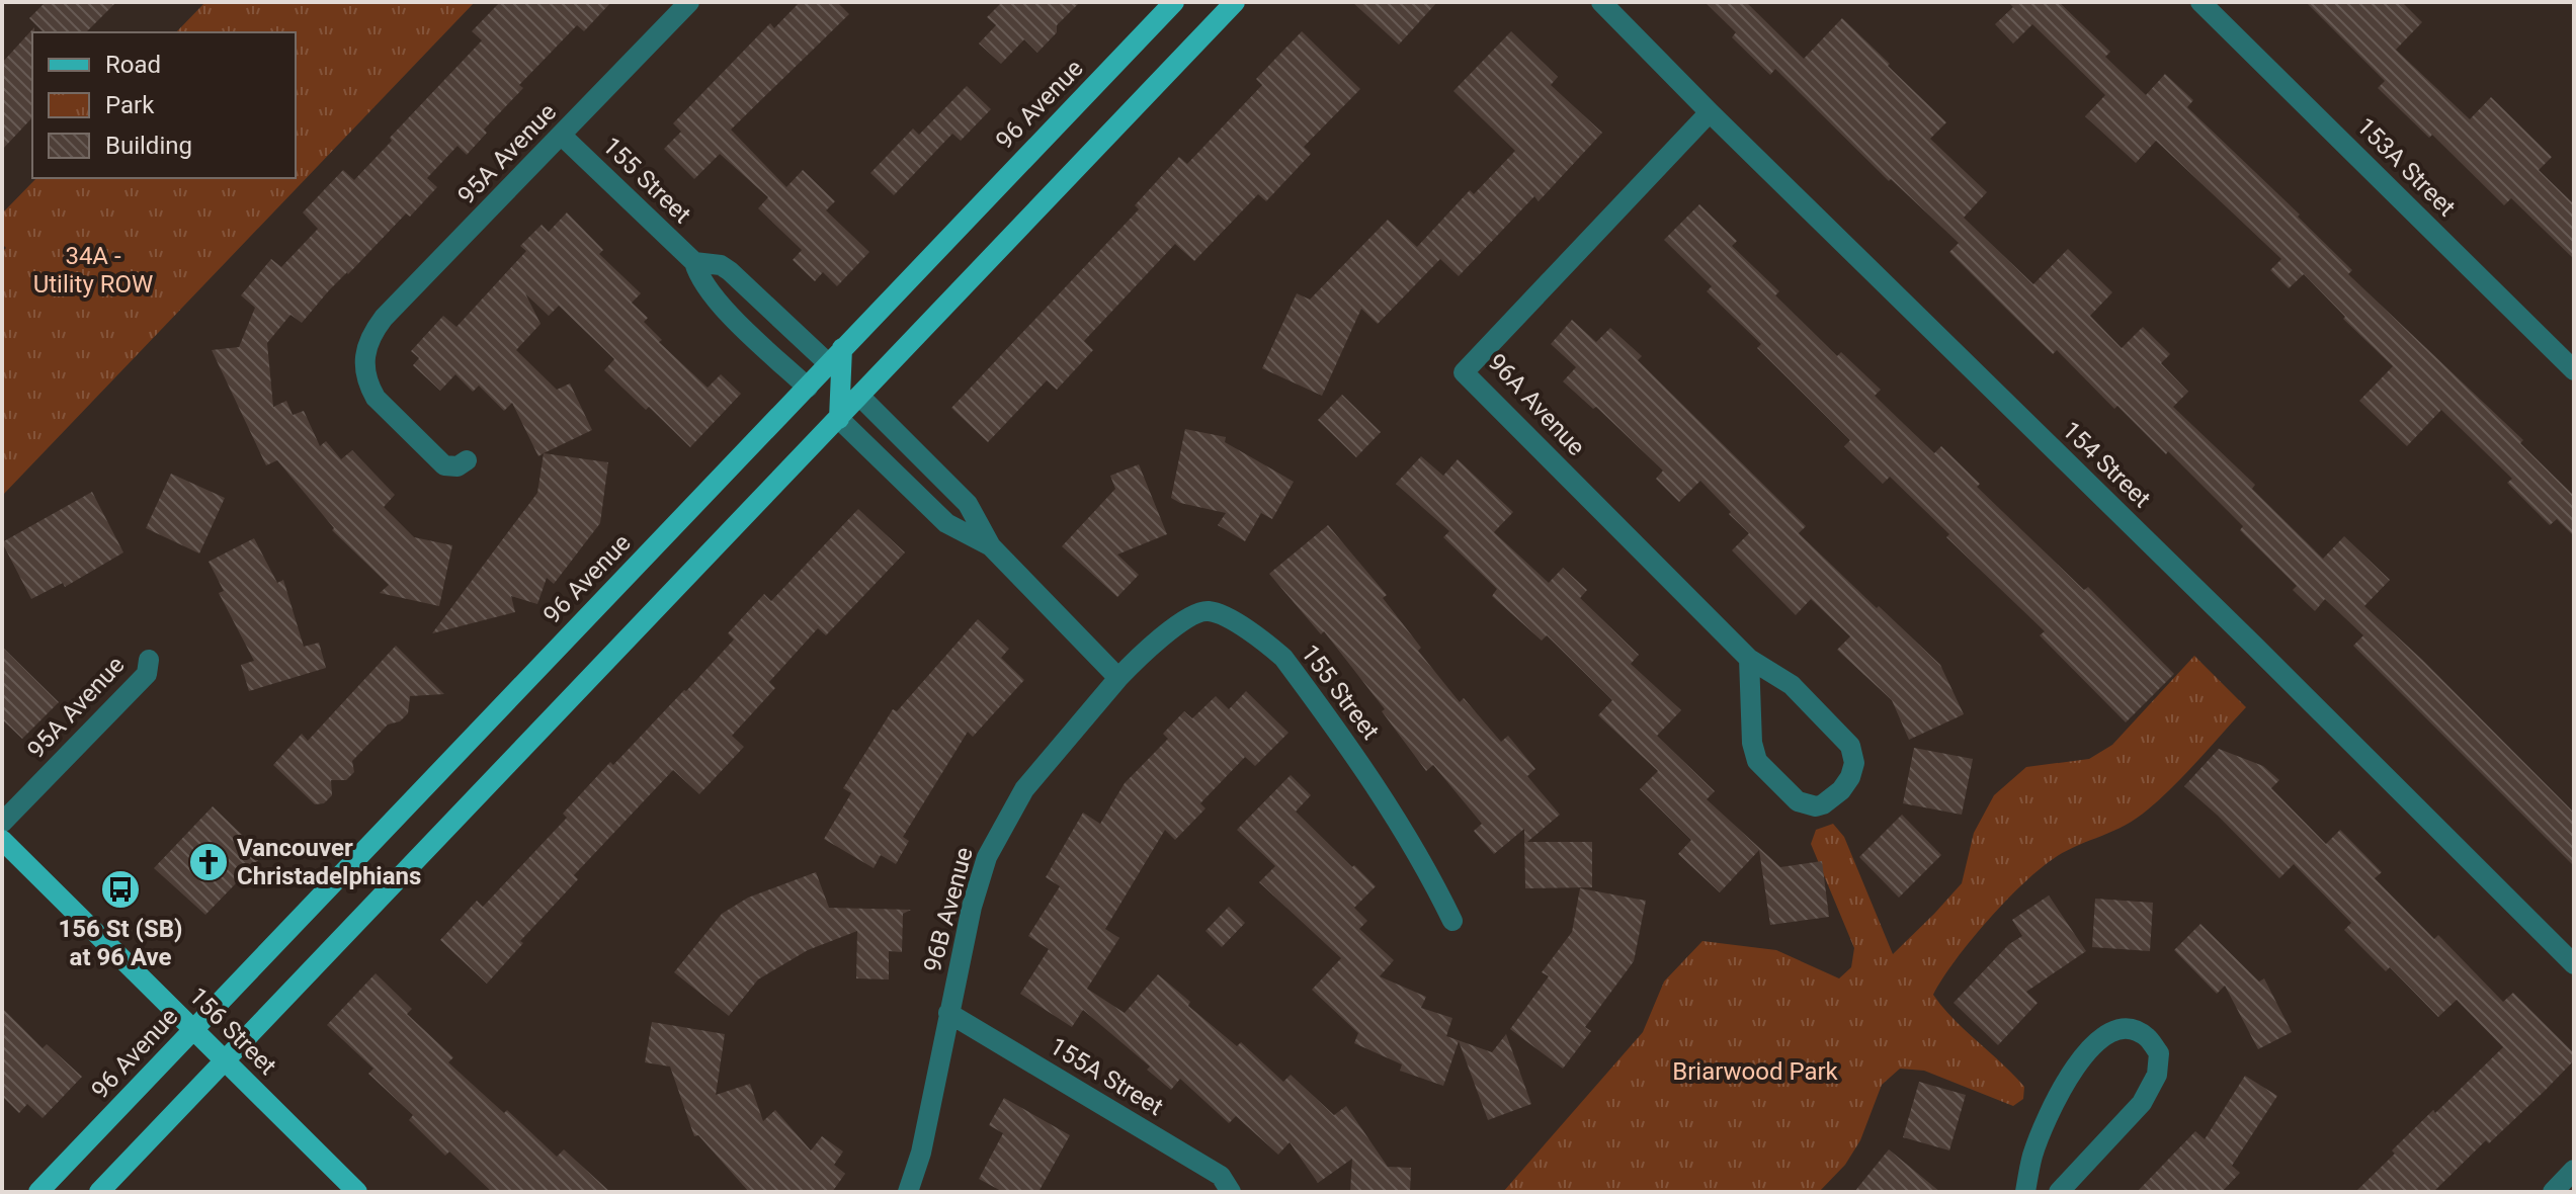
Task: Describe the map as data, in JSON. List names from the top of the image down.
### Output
{
  "streets": {
    "main road": ["96 Avenue", "156 Street"],
    "street": [
      "95A Avenue",
      "153A Street",
      "155 Street",
      "96A Avenue",
      "154 Street",
      "96B Avenue",
      "155A Street"
    ]
  },
  "crossings": [
    ["96 Avenue", "155 Street"],
    ["96 Avenue", "156 Street"],
    ["95A Avenue", "155 Street"],
    ["155 Street", "96B Avenue"],
    ["96A Avenue", "154 Street"],
    ["96B Avenue", "155A Street"]
  ],
  "parks": ["34A - Utility ROW", "Briarwood Park"],
  "places": {
    "church": ["Vancouver Christadelphians"],
    "bus stop": ["156 St (SB) at 96 Ave"]
  },
  "legend": ["Road", "Park", "Building"]
}
